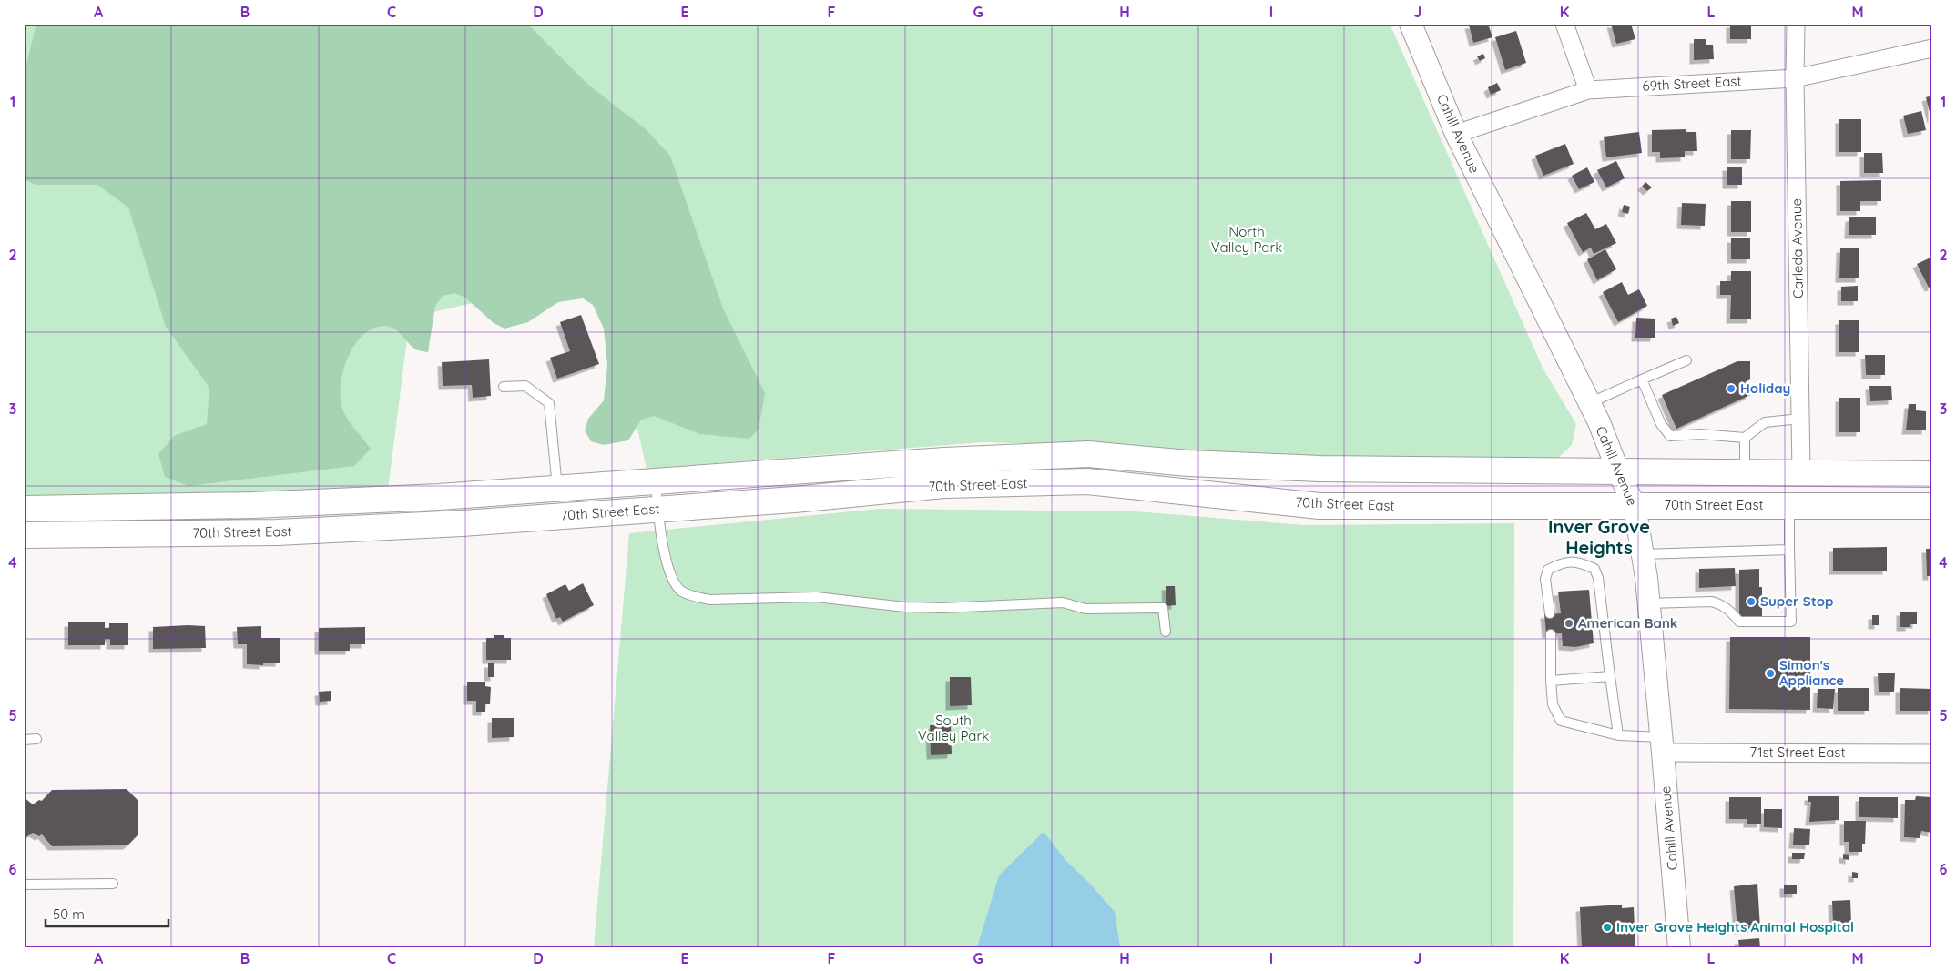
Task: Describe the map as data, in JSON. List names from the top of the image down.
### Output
{
  "streets": {
    "main road": ["70th Street East"],
    "street": [
      "69th Street East",
      "Cahill Avenue",
      "Carleda Avenue",
      "71st Street East"
    ]
  },
  "crossings": [
    ["69th Street East", "Cahill Avenue"],
    ["69th Street East", "Carleda Avenue"],
    ["Cahill Avenue", "70th Street East"],
    ["Cahill Avenue", "71st Street East"],
    ["Carleda Avenue", "70th Street East"]
  ],
  "districts": ["Inver Grove Heights"],
  "parks": ["North Valley Park", "South Valley Park"],
  "places": [
    "Holiday",
    "Super Stop",
    "American Bank",
    "Simon's Appliance",
    "Inver Grove Heights Animal Hospital"
  ],
  "scale_bar": "50 m",
  "grid": {
    "columns": [
      "A",
      "B",
      "C",
      "D",
      "E",
      "F",
      "G",
      "H",
      "I",
      "J",
      "K",
      "L",
      "M"
    ],
    "rows": [
      "1",
      "2",
      "3",
      "4",
      "5",
      "6"
    ]
  }
}
